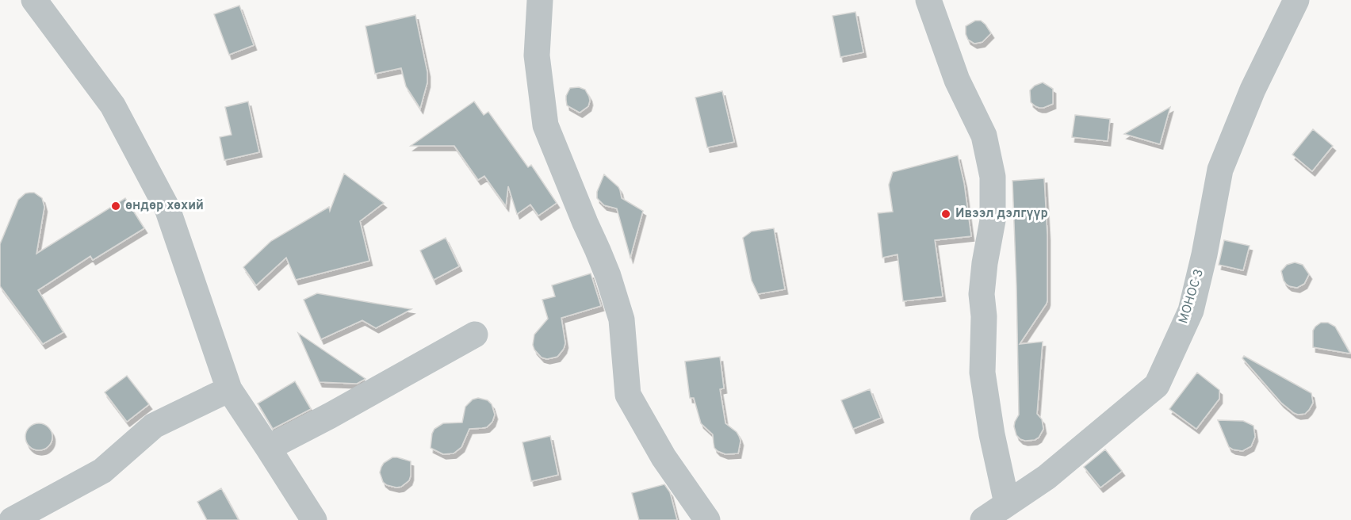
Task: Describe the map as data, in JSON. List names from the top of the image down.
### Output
{
  "streets": {
    "street": ["МОНОС 3"]
  },
  "places": ["өндөр хөхий", "Ивээл дэлгүүр"]
}
